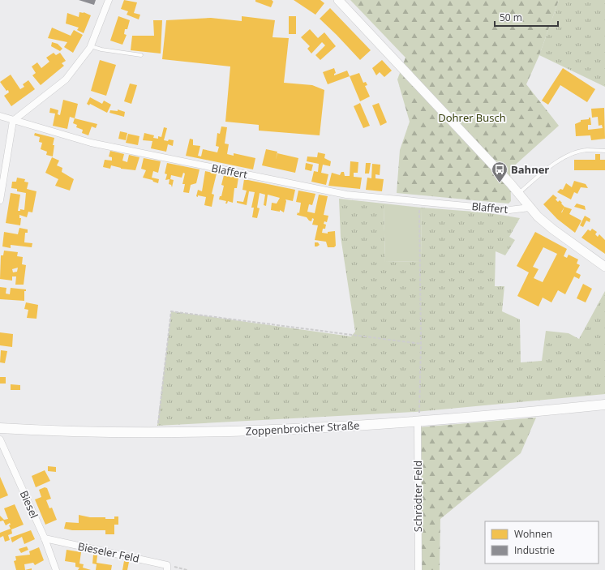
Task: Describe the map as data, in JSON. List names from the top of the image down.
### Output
{
  "streets": {
    "main road": ["Zoppenbroicher Straße"],
    "street": [
      "Blaffert",
      "Schrödter Feld",
      "Biesel",
      "Bieseler Feld"
    ]
  },
  "crossings": [
    ["Zoppenbroicher Straße", "Schrödter Feld"],
    ["Biesel", "Bieseler Feld"]
  ],
  "parks": ["Dohrer Busch"],
  "places": {
    "bus stop": ["Bahner"]
  },
  "legend": ["Wohnen", "Industrie"],
  "scale_bar": "50 m"
}
